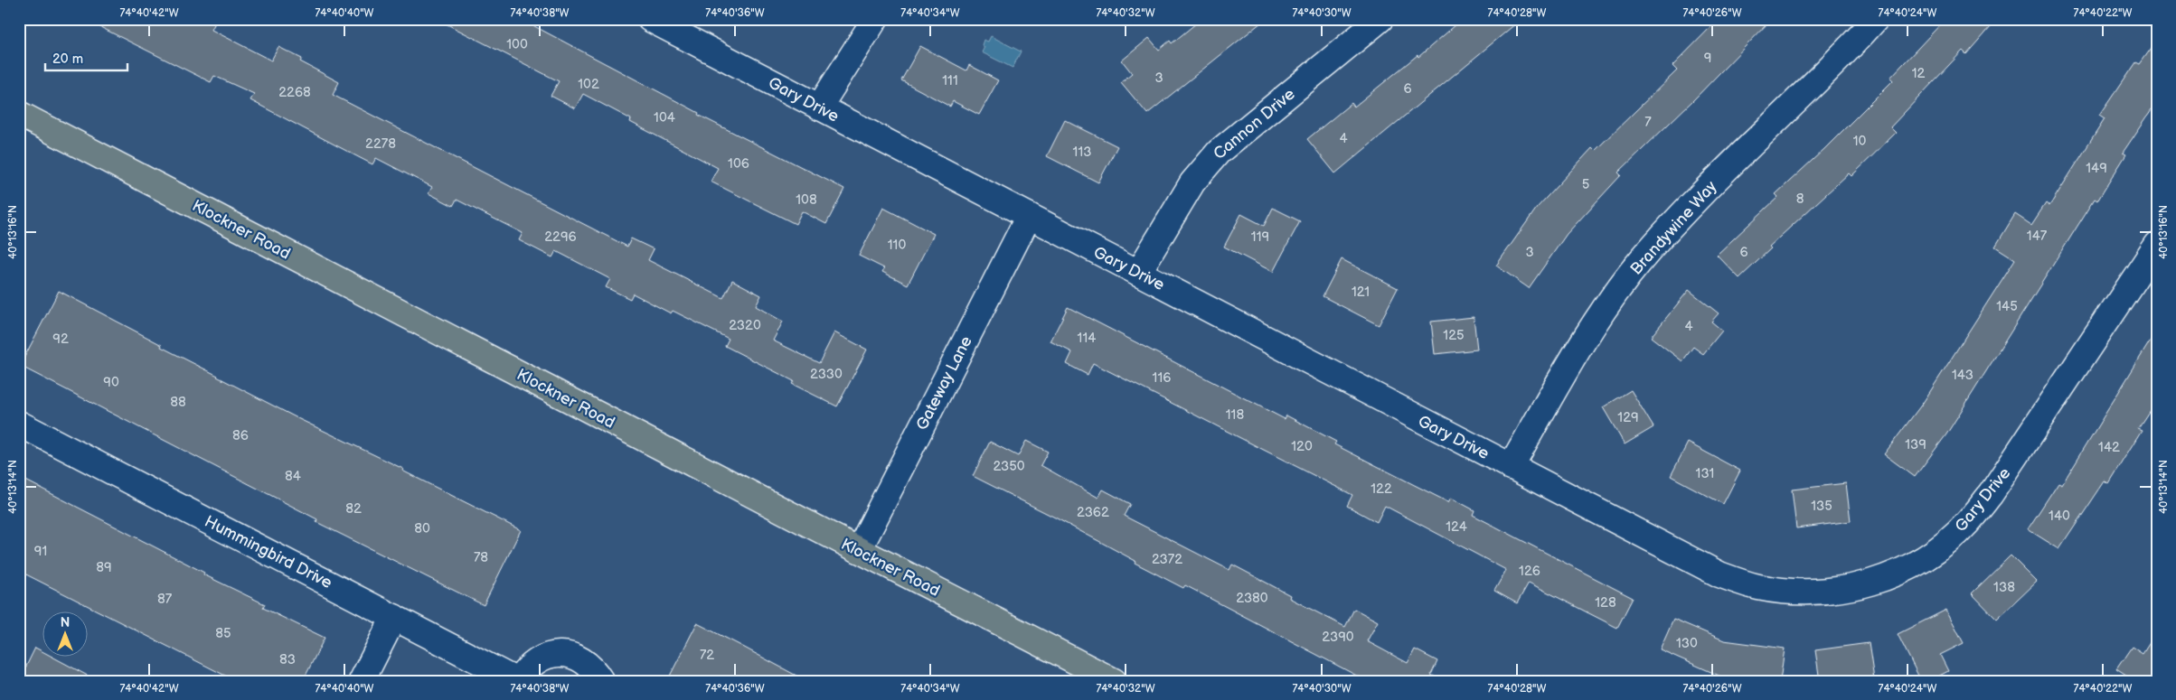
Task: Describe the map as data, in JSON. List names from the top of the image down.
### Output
{
  "streets": {
    "main road": ["Klockner Road"],
    "street": [
      "Gary Drive",
      "Cannon Drive",
      "Brandywine Way",
      "Gateway Lane",
      "Hummingbird Drive"
    ]
  },
  "crossings": [
    ["Gary Drive", "Cannon Drive"],
    ["Gary Drive", "Brandywine Way"],
    ["Gary Drive", "Gateway Lane"],
    ["Klockner Road", "Gateway Lane"]
  ],
  "house_numbers": [
    "100",
    "9",
    "12",
    "3",
    "111",
    "102",
    "6",
    "2268",
    "104",
    "7",
    "4",
    "10",
    "2278",
    "113",
    "106",
    "149",
    "5",
    "8",
    "108",
    "147",
    "2296",
    "119",
    "110",
    "3",
    "6",
    "121",
    "145",
    "2320",
    "4",
    "125",
    "114",
    "92",
    "2330",
    "143",
    "116",
    "90",
    "88",
    "118",
    "129",
    "86",
    "139",
    "120",
    "142",
    "2350",
    "131",
    "84",
    "122",
    "135",
    "82",
    "2362",
    "140",
    "124",
    "80",
    "91",
    "78",
    "2372",
    "89",
    "126",
    "138",
    "2380",
    "87",
    "128",
    "85",
    "2390",
    "130",
    "72",
    "83"
  ],
  "scale_bar": "20 m",
  "north": "top",
  "coordinates": [
    "74°40'42\"W",
    "74°40'40\"W",
    "74°40'38\"W",
    "74°40'36\"W",
    "74°40'34\"W",
    "74°40'32\"W",
    "74°40'30\"W",
    "74°40'28\"W",
    "74°40'26\"W",
    "74°40'24\"W",
    "74°40'22\"W",
    "40°13'16\"N",
    "40°13'14\"N"
  ]
}
